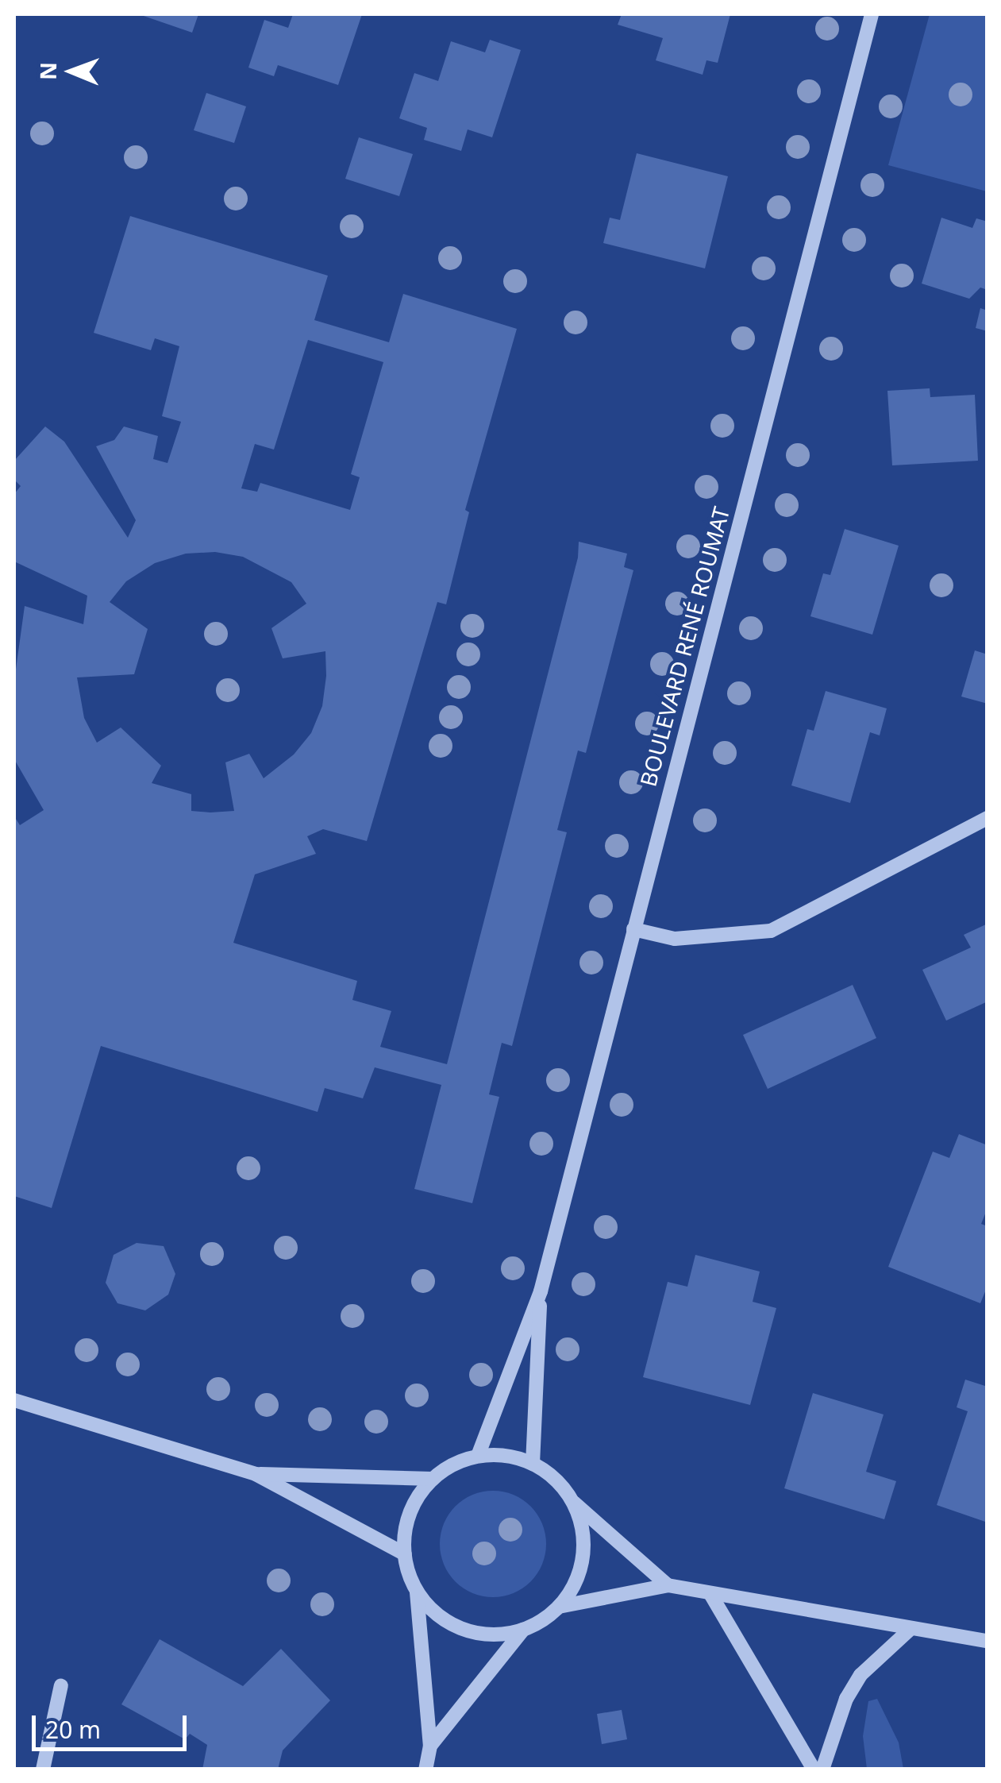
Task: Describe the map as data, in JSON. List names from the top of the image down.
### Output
{
  "streets": {
    "street": ["BOULEVARD RENÉ ROUMAT"]
  },
  "scale_bar": "20 m",
  "north": "left"
}
